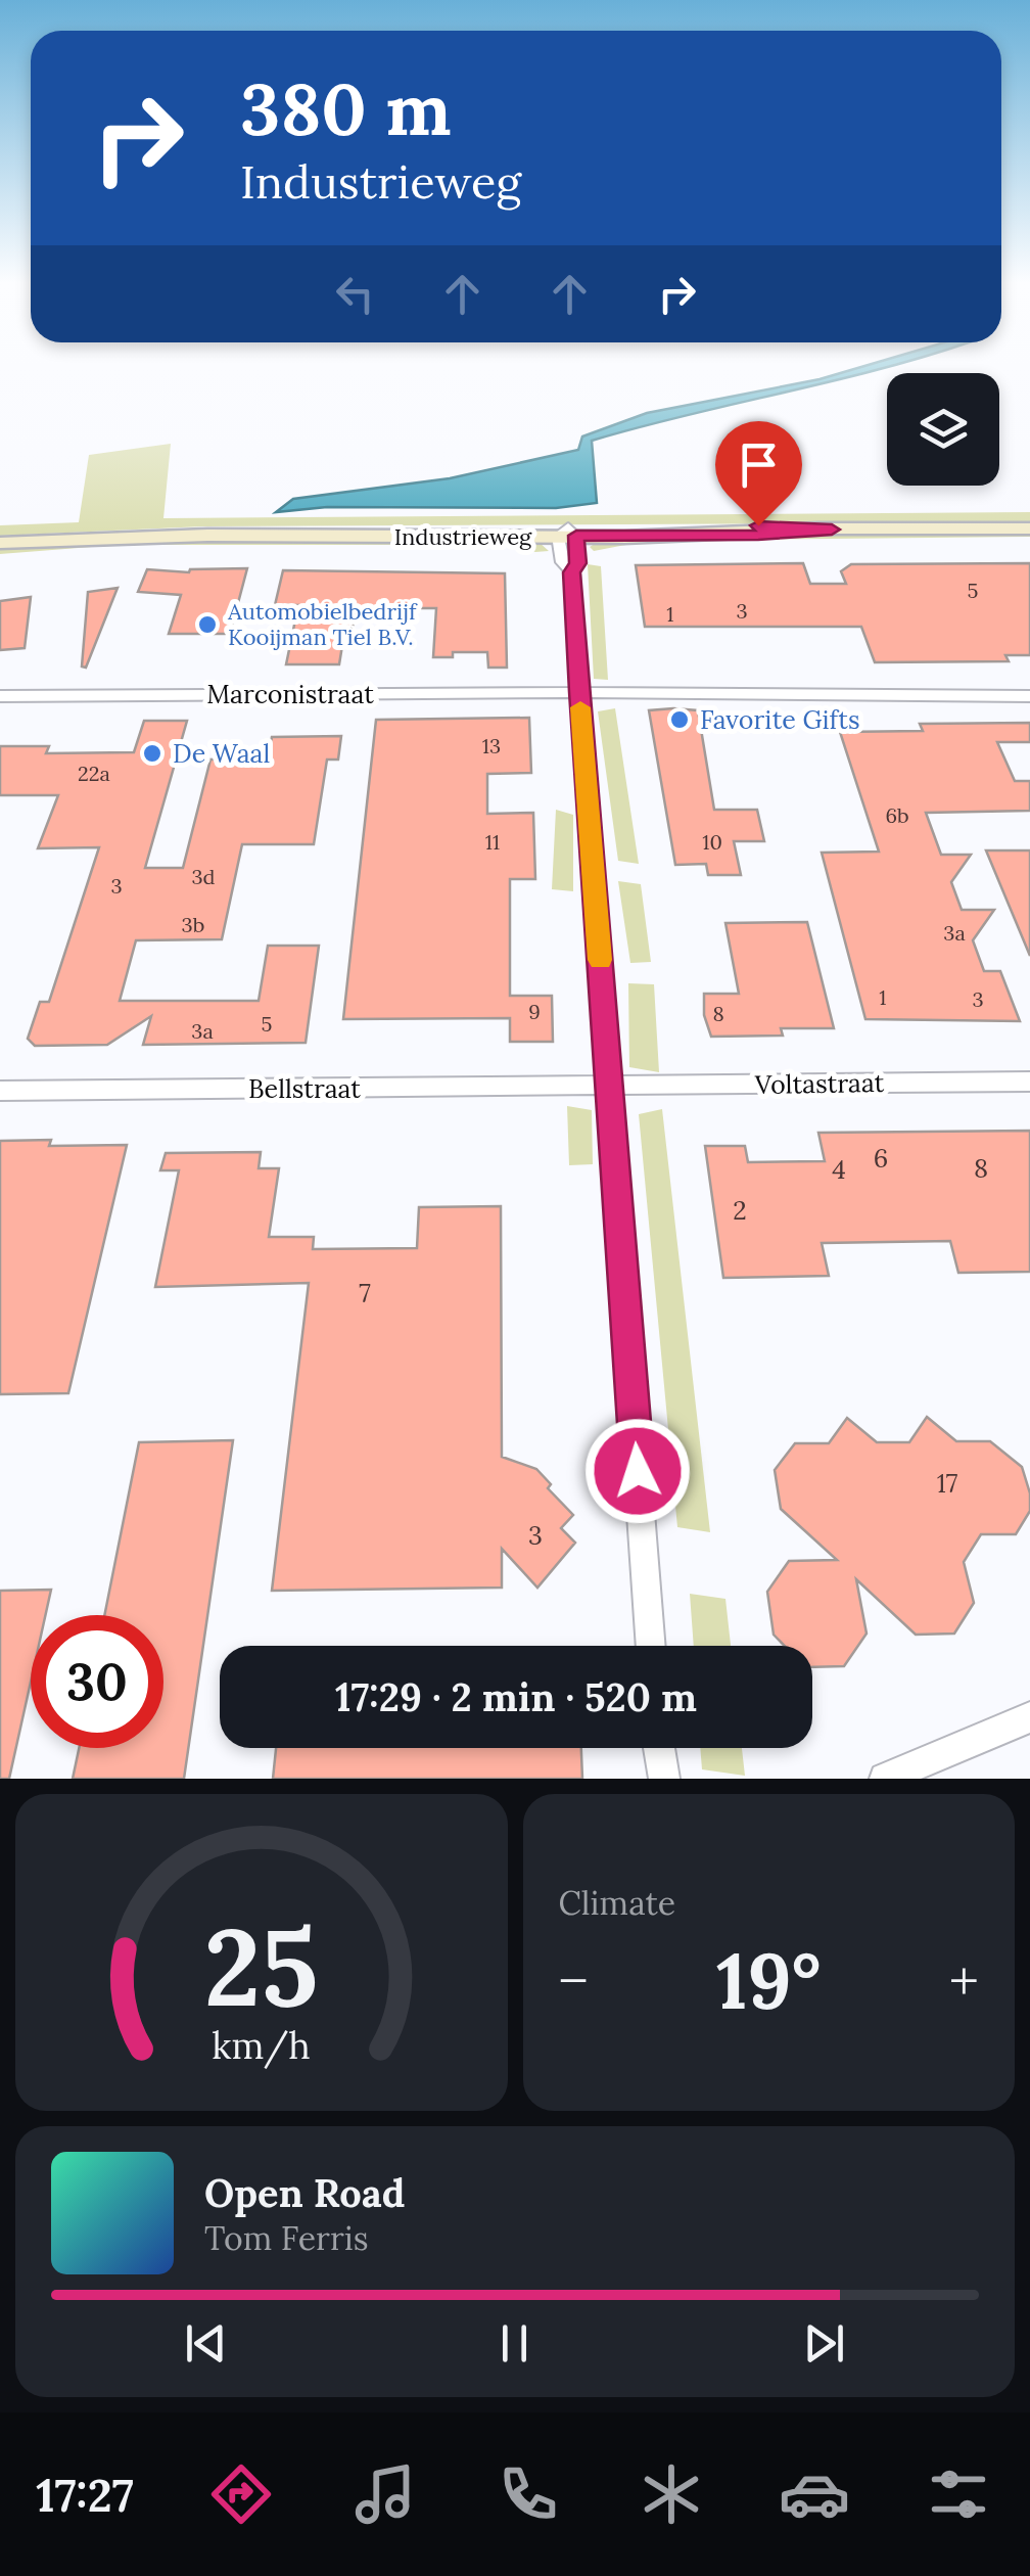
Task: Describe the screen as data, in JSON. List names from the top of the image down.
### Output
{
  "streets": {
    "main road": ["Industrieweg"],
    "street": ["Marconistraat", "Voltastraat", "Bellstraat"]
  },
  "crossings": [
    ["Voltastraat", "Bellstraat"]
  ],
  "places": ["Automobielbedrijf Kooijman Tiel B.V.", "Favorite Gifts", "De Waal"],
  "house_numbers": [
    "5",
    "3",
    "1",
    "13",
    "22a",
    "6b",
    "11",
    "10",
    "3d",
    "3",
    "3b",
    "3a",
    "1",
    "3",
    "9",
    "8",
    "5",
    "3a",
    "6",
    "8",
    "4",
    "2",
    "7",
    "17",
    "3"
  ],
  "page": {
    "turn": ["380 m", "Industrieweg"],
    "limit": "30",
    "trip": "17:29 · 2 min · 520 m",
    "tile": "Climate",
    "heat": ["−", "19°", "+"],
    "song": ["Open Road", "Tom Ferris"],
    "tabs": "17:27",
    "gauge": ["25", "km/h"]
  }
}
